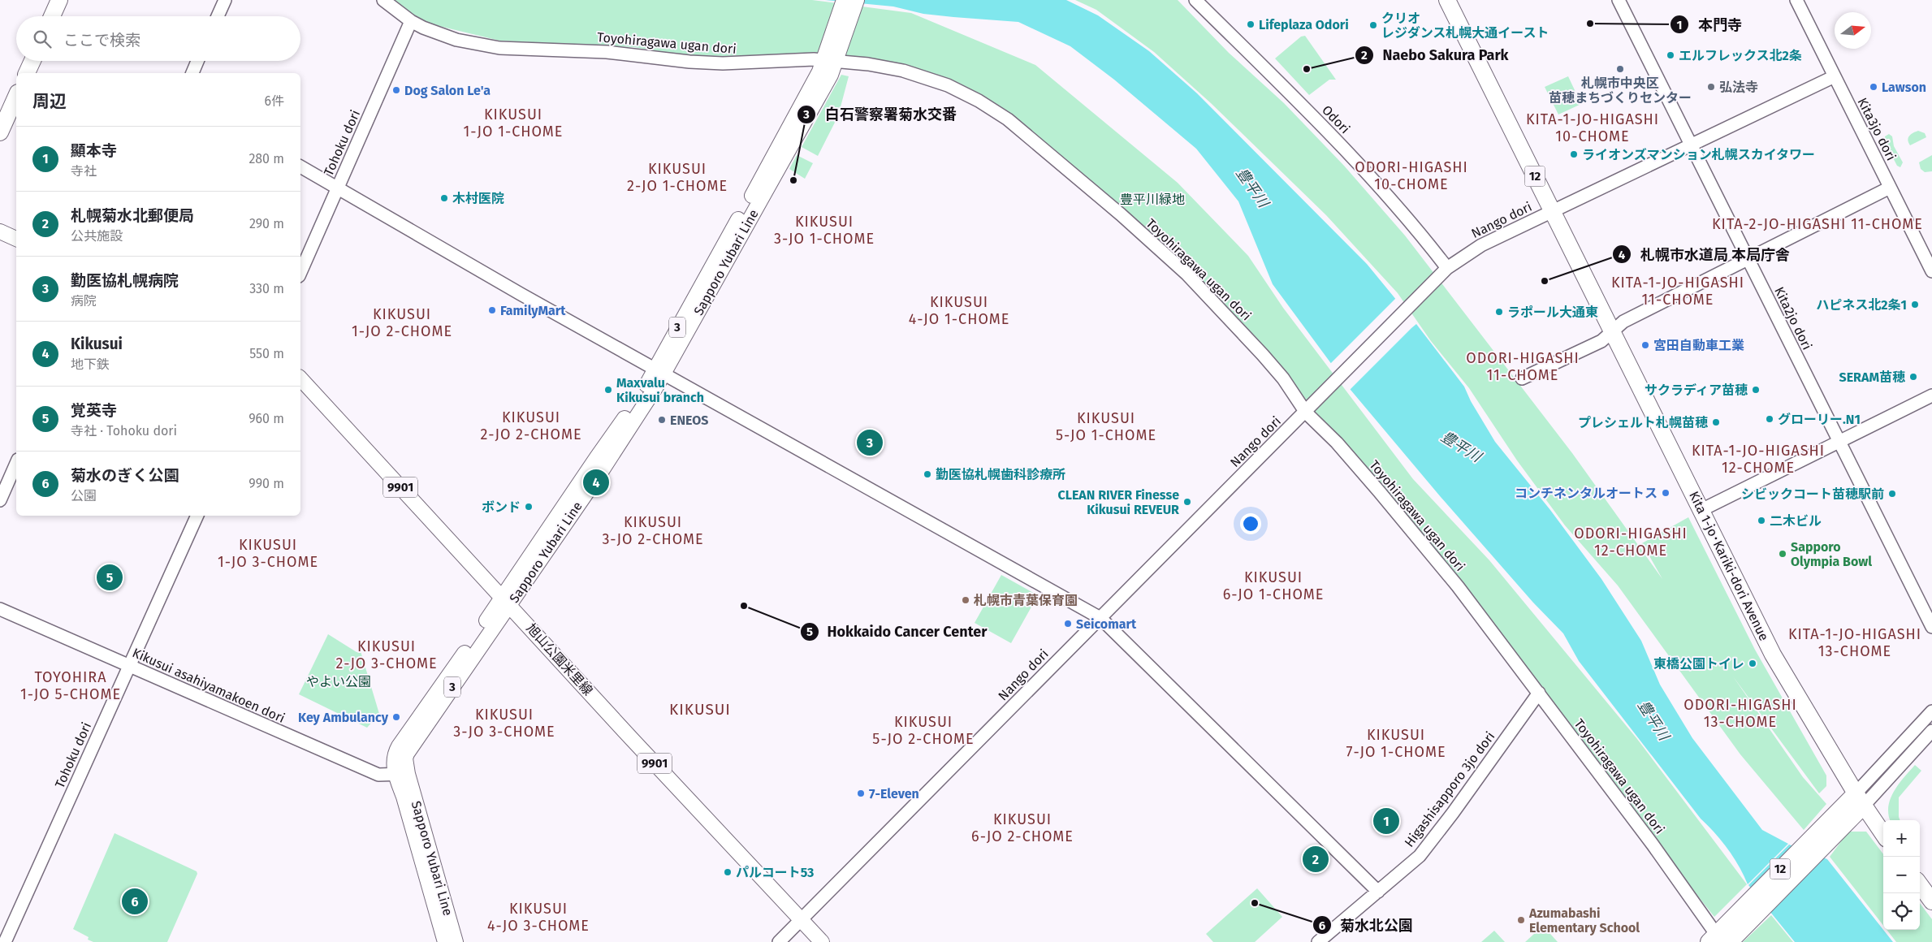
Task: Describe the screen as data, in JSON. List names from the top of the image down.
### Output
{
  "streets": {
    "highway": ["12", "Kita 1-jo･Kariki-dori Avenue"],
    "main road": [
      "Sapporo Yubari Line",
      "3",
      "9901",
      "旭山公園米里線"
    ],
    "street": [
      "Toyohiragawa ugan dori",
      "Odori",
      "Kita3jo dori",
      "Tohoku dori",
      "Nango dori",
      "Kita2jo dori",
      "Kikusui asahiyamakoen dori",
      "Higashisapporo 3jo dori"
    ]
  },
  "crossings": [
    ["Toyohiragawa ugan dori", "Tohoku dori"],
    ["Toyohiragawa ugan dori", "12"],
    ["Toyohiragawa ugan dori", "Nango dori"],
    ["Toyohiragawa ugan dori", "Sapporo Yubari Line"],
    ["Toyohiragawa ugan dori", "Higashisapporo 3jo dori"],
    ["Odori", "Nango dori"],
    ["Kita3jo dori", "Nango dori"],
    ["Tohoku dori", "Kikusui asahiyamakoen dori"],
    ["12", "Kita 1-jo･Kariki-dori Avenue"],
    ["Nango dori", "Kita2jo dori"],
    ["Nango dori", "Kita 1-jo･Kariki-dori Avenue"],
    ["Nango dori", "旭山公園米里線"],
    ["Sapporo Yubari Line", "旭山公園米里線"],
    ["Sapporo Yubari Line", "Kikusui asahiyamakoen dori"]
  ],
  "districts": [
    "KIKUSUI 1-JO 1-CHOME",
    "KITA-1-JO-HIGASHI 10-CHOME",
    "ODORI-HIGASHI 10-CHOME",
    "KIKUSUI 2-JO 1-CHOME",
    "KIKUSUI 3-JO 1-CHOME",
    "KITA-2-JO-HIGASHI 11-CHOME",
    "KITA-1-JO-HIGASHI 11-CHOME",
    "KIKUSUI 4-JO 1-CHOME",
    "KIKUSUI 1-JO 2-CHOME",
    "ODORI-HIGASHI 11-CHOME",
    "KIKUSUI 2-JO 2-CHOME",
    "KIKUSUI 5-JO 1-CHOME",
    "KITA-1-JO-HIGASHI 12-CHOME",
    "KIKUSUI 3-JO 2-CHOME",
    "ODORI-HIGASHI 12-CHOME",
    "KIKUSUI 1-JO 3-CHOME",
    "KIKUSUI 6-JO 1-CHOME",
    "KITA-1-JO-HIGASHI 13-CHOME",
    "KIKUSUI 2-JO 3-CHOME",
    "TOYOHIRA 1-JO 5-CHOME",
    "ODORI-HIGASHI 13-CHOME",
    "KIKUSUI",
    "KIKUSUI 3-JO 3-CHOME",
    "KIKUSUI 5-JO 2-CHOME",
    "KIKUSUI 7-JO 1-CHOME",
    "KIKUSUI 6-JO 2-CHOME",
    "KIKUSUI 4-JO 3-CHOME"
  ],
  "water": ["豊平川"],
  "parks": ["豊平川緑地", "やよい公園"],
  "places": [
    "本門寺",
    "Lifeplaza Odori",
    "クリオ レジダンス札幌大通イースト",
    "エルフレックス北2条",
    "Naebo Sakura Park",
    "札幌市中央区 苗穂まちづくりセンター",
    "弘法寺",
    "Lawson",
    "Dog Salon Le'a",
    "ライオンズマンション札幌スカイタワー",
    "白石警察署菊水交番",
    "木村医院",
    "札幌市水道局 本局庁舎",
    "ハピネス北2条1",
    "FamilyMart",
    "ラポール大通東",
    "宮田自動車工業",
    "SERAM苗穂",
    "Maxvalu Kikusui branch",
    "サクラディア苗穂",
    "グローリー.N1",
    "ENEOS",
    "プレシェルト札幌苗穂",
    "勤医協札幌歯科診療所",
    "コンチネンタルオートス",
    "シビックコート苗穂駅前",
    "CLEAN RIVER Finesse Kikusui REVEUR",
    "ボンド",
    "二木ビル",
    "Sapporo Olympia Bowl",
    "札幌市青葉保育園",
    "Hokkaido Cancer Center",
    "Seicomart",
    "東橋公園トイレ",
    "Key Ambulancy",
    "7-Eleven",
    "パルコート53",
    "菊水北公園",
    "Azumabashi Elementary School"
  ],
  "north": "right",
  "page": {
    "search": "ここで検索",
    "heading": ["周辺", "6件"],
    "list": [
      {
        "mark": "1",
        "name": "顯本寺",
        "note": "寺社",
        "value": "280 m"
      },
      {
        "mark": "2",
        "name": "札幌菊水北郵便局",
        "note": "公共施設",
        "value": "290 m"
      },
      {
        "mark": "3",
        "name": "勤医協札幌病院",
        "note": "病院",
        "value": "330 m"
      },
      {
        "mark": "4",
        "name": "Kikusui",
        "note": "地下鉄",
        "value": "550 m"
      },
      {
        "mark": "5",
        "name": "覚英寺",
        "note": "寺社 · Tohoku dori",
        "value": "960 m"
      },
      {
        "mark": "6",
        "name": "菊水のぎく公園",
        "note": "公園",
        "value": "990 m"
      }
    ],
    "pins": [
      "3",
      "4",
      "5",
      "1",
      "2",
      "6"
    ],
    "map_buttons": ["+", "−"]
  }
}
